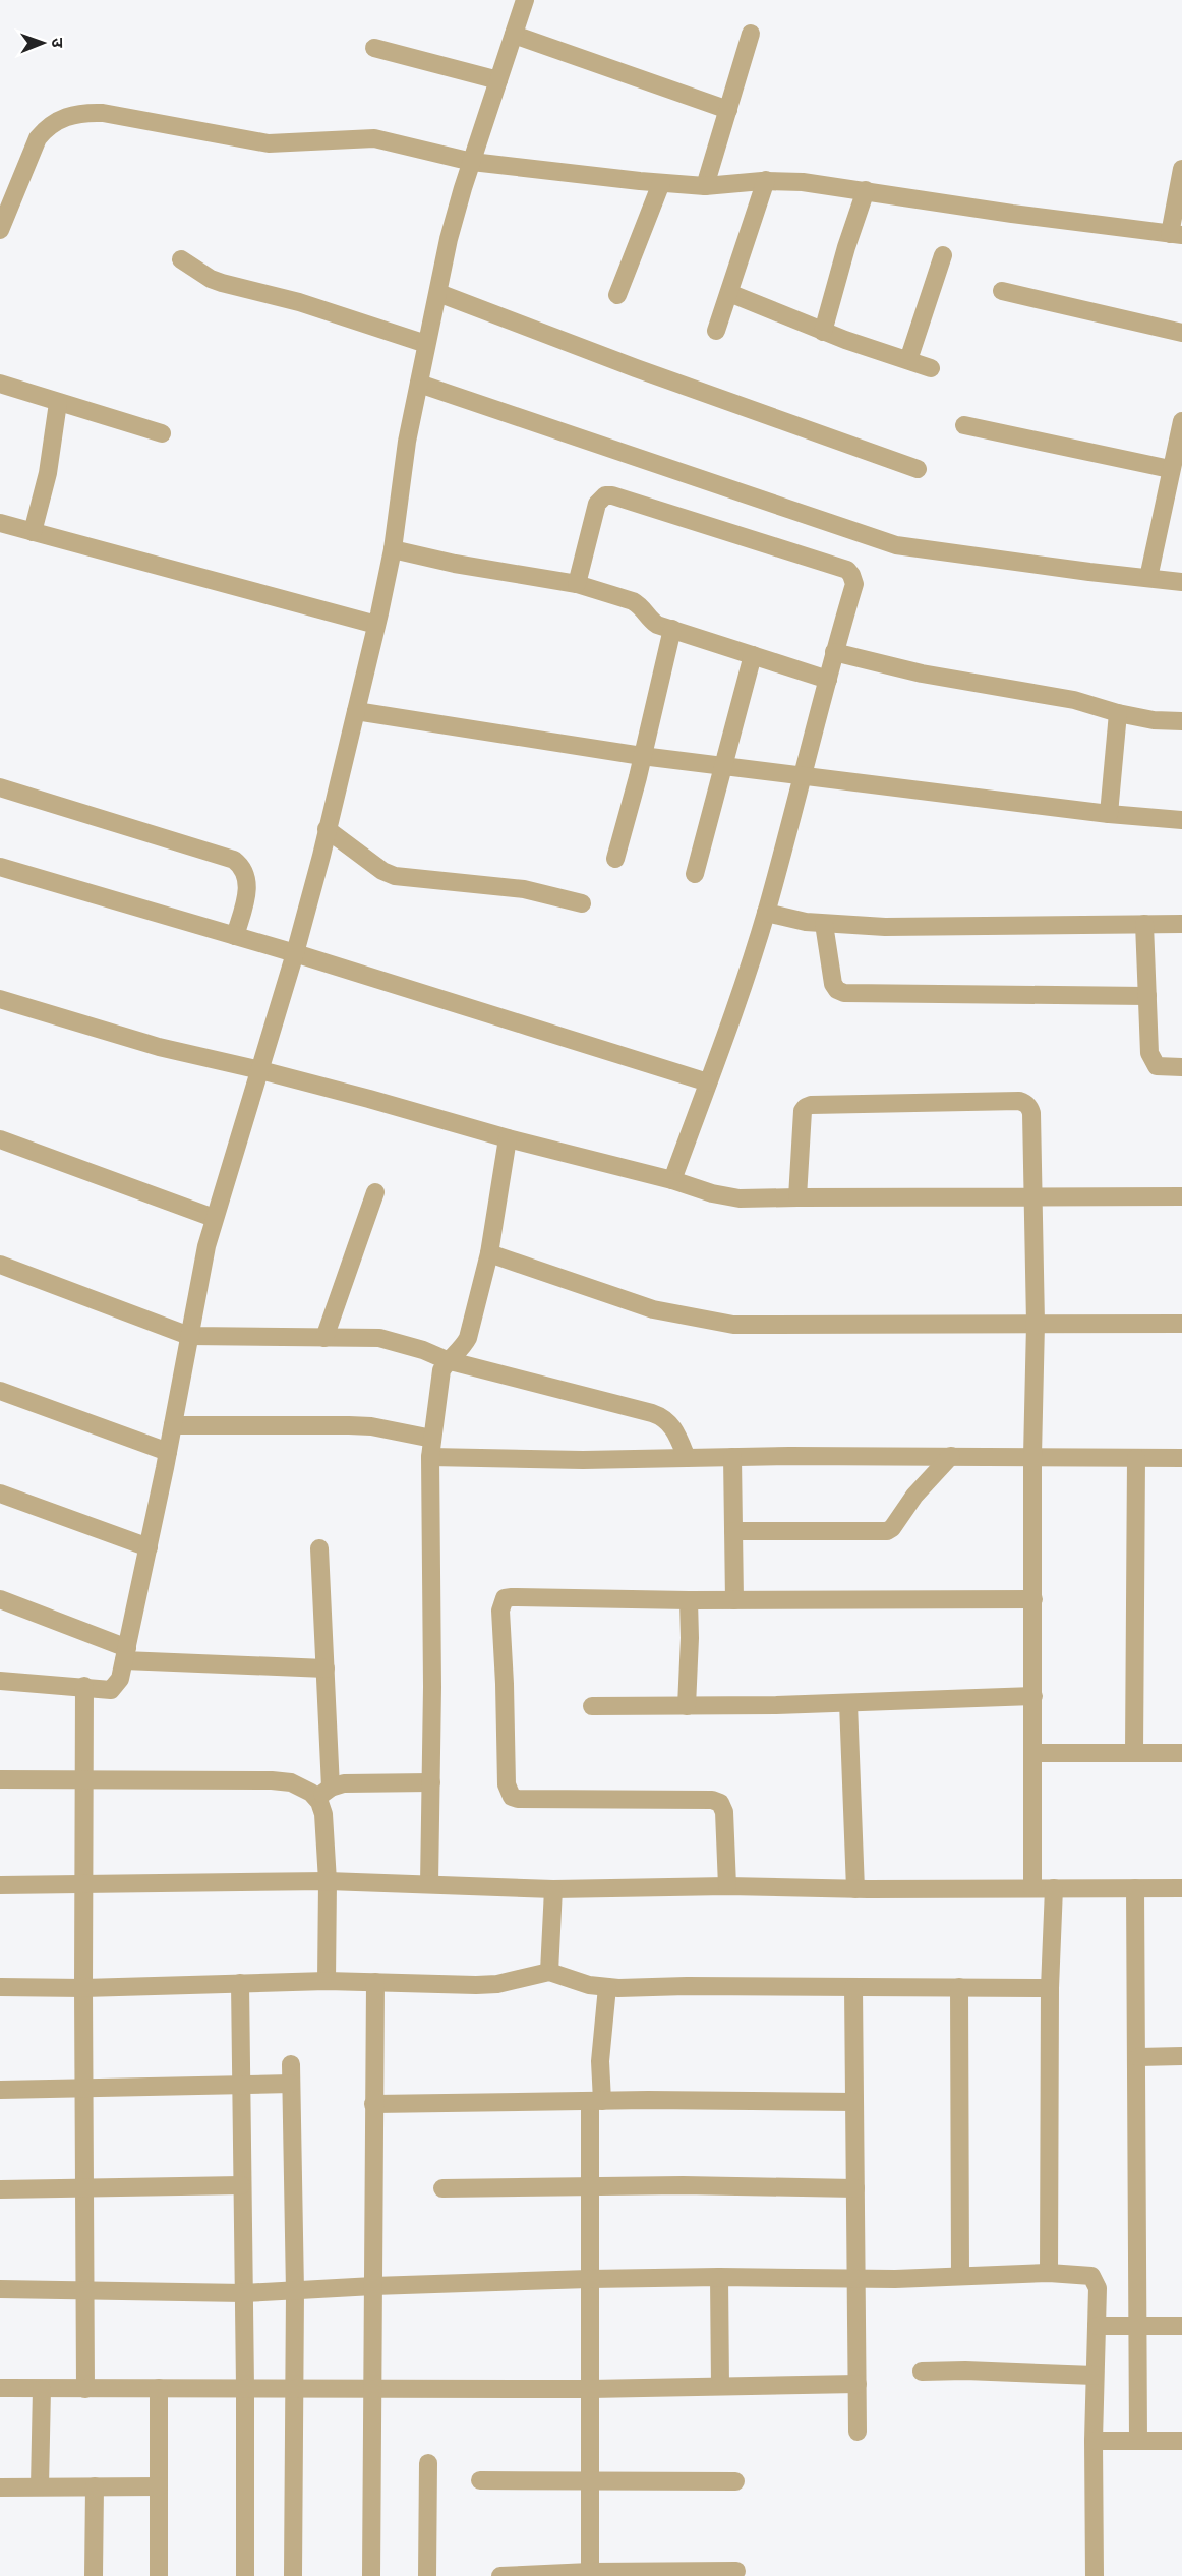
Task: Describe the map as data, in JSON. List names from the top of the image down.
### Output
{
  "north": "right"
}
